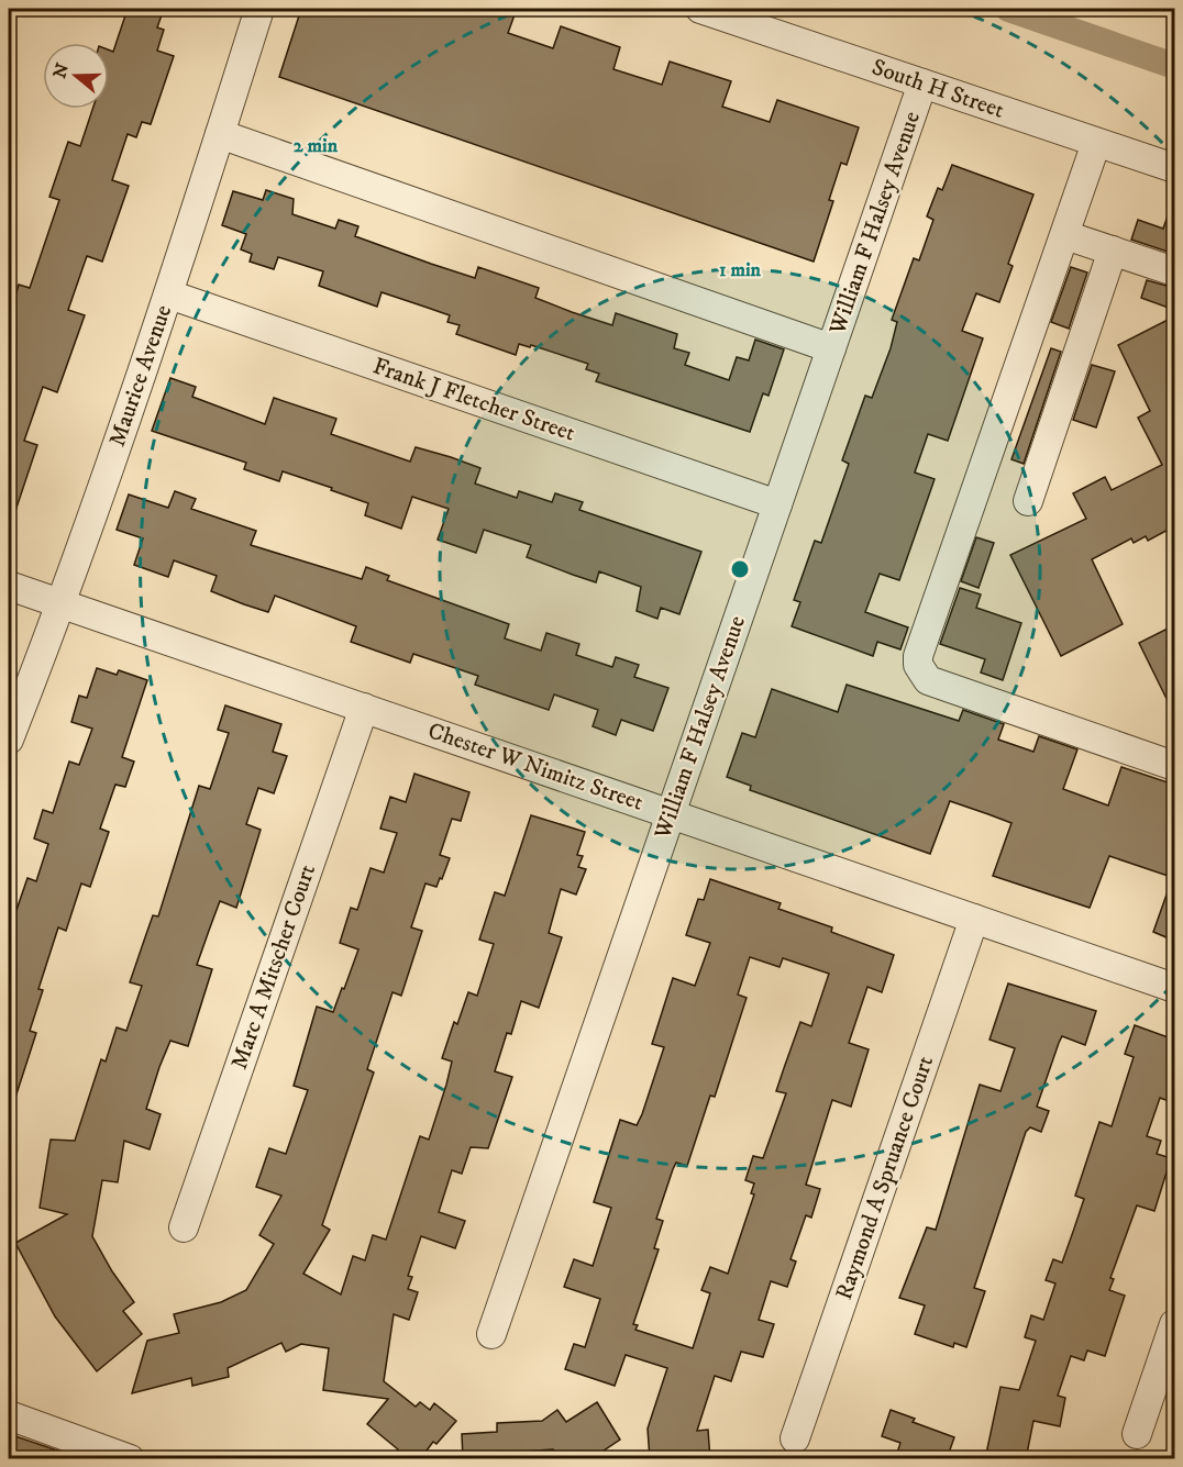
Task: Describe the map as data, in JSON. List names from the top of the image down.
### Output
{
  "streets": {
    "street": [
      "South H Street",
      "William F Halsey Avenue",
      "Maurice Avenue",
      "Frank J Fletcher Street",
      "Chester W Nimitz Street",
      "Marc A Mitscher Court",
      "Raymond A Spruance Court"
    ]
  },
  "crossings": [
    ["South H Street", "William F Halsey Avenue"],
    ["William F Halsey Avenue", "Frank J Fletcher Street"],
    ["William F Halsey Avenue", "Chester W Nimitz Street"],
    ["Maurice Avenue", "Frank J Fletcher Street"],
    ["Maurice Avenue", "Chester W Nimitz Street"],
    ["Chester W Nimitz Street", "Marc A Mitscher Court"],
    ["Chester W Nimitz Street", "Raymond A Spruance Court"]
  ],
  "north": "left",
  "rings": ["2 min", "1 min"]
}
